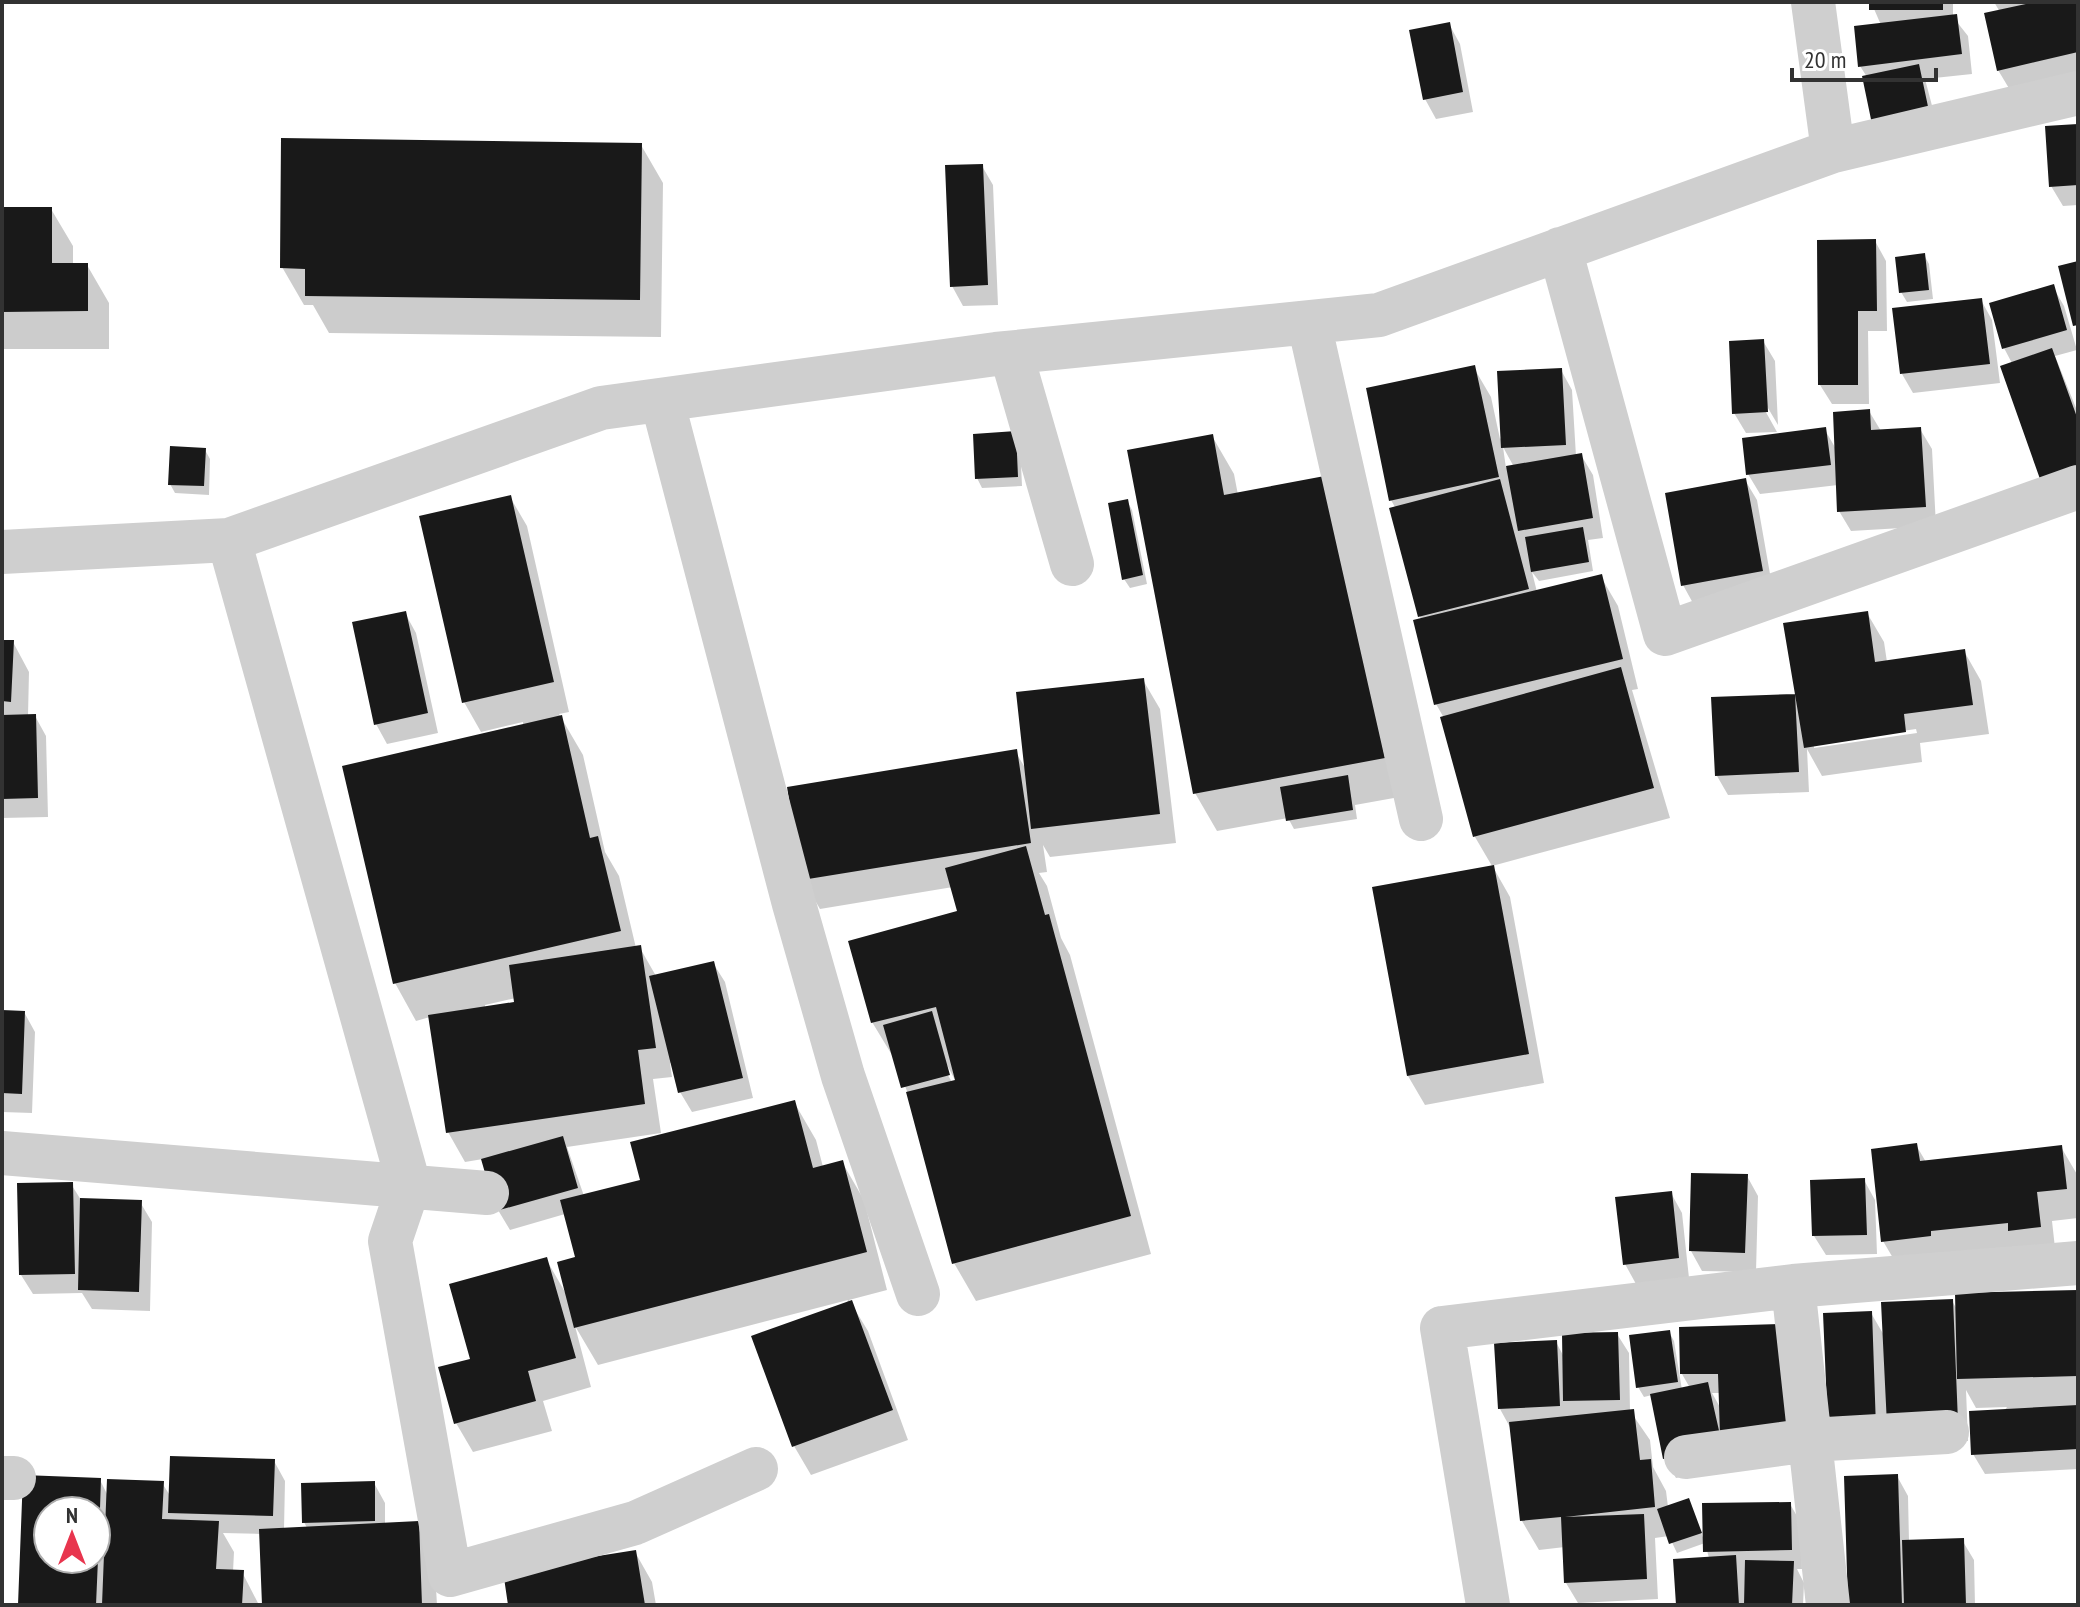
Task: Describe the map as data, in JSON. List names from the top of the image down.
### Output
{
  "scale_bar": "20 m",
  "north": "top"
}
